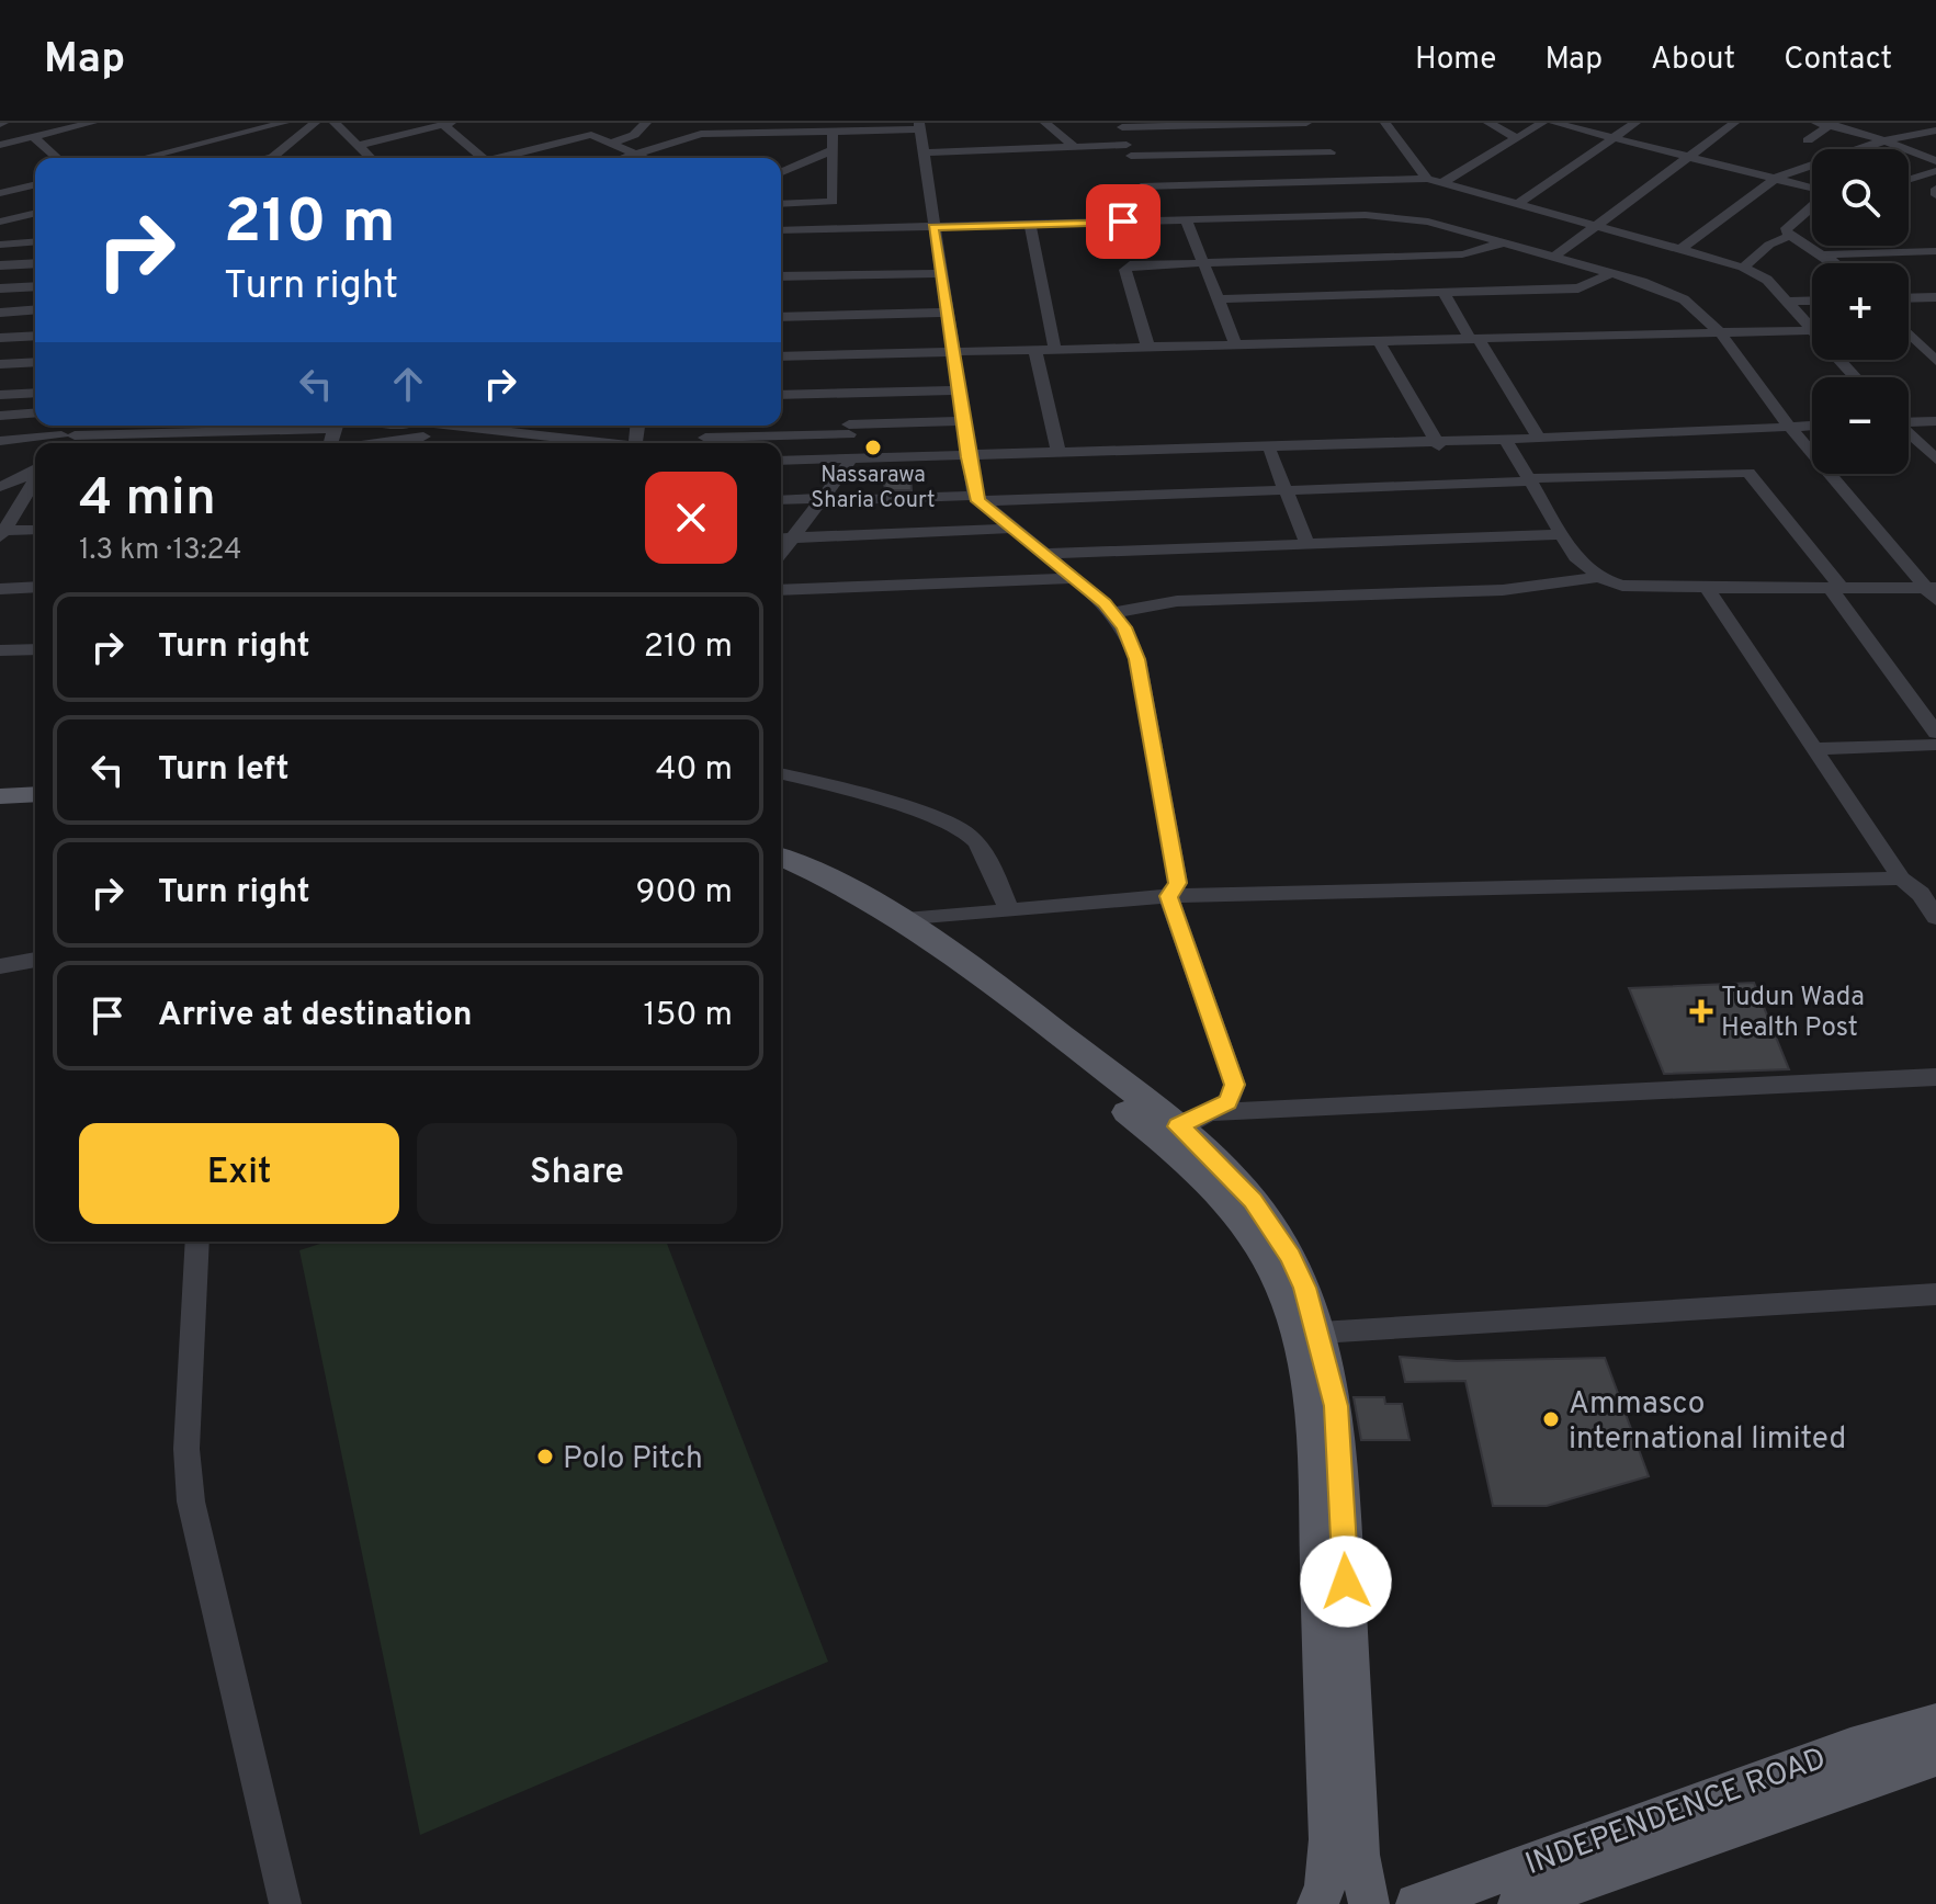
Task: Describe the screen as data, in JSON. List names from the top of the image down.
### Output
{
  "streets": {
    "main road": ["INDEPENDENCE ROAD"]
  },
  "places": {
    "other": ["Nassarawa Sharia Court", "Ammasco international limited", "Polo Pitch"],
    "health": ["Tudun Wada Health Post"]
  },
  "page": {
    "header": "Map",
    "nav": [
      "Home",
      "Map",
      "About",
      "Contact"
    ],
    "map_buttons": ["+", "−"],
    "turn": ["210 m", "Turn right"],
    "heading": ["4 min", "1.3 km · 13:24"],
    "list": [
      {
        "name": "Turn right",
        "value": "210 m"
      },
      {
        "name": "Turn left",
        "value": "40 m"
      },
      {
        "name": "Turn right",
        "value": "900 m"
      },
      {
        "name": "Arrive at destination",
        "value": "150 m"
      }
    ],
    "buttons": ["Exit", "Share"]
  }
}
